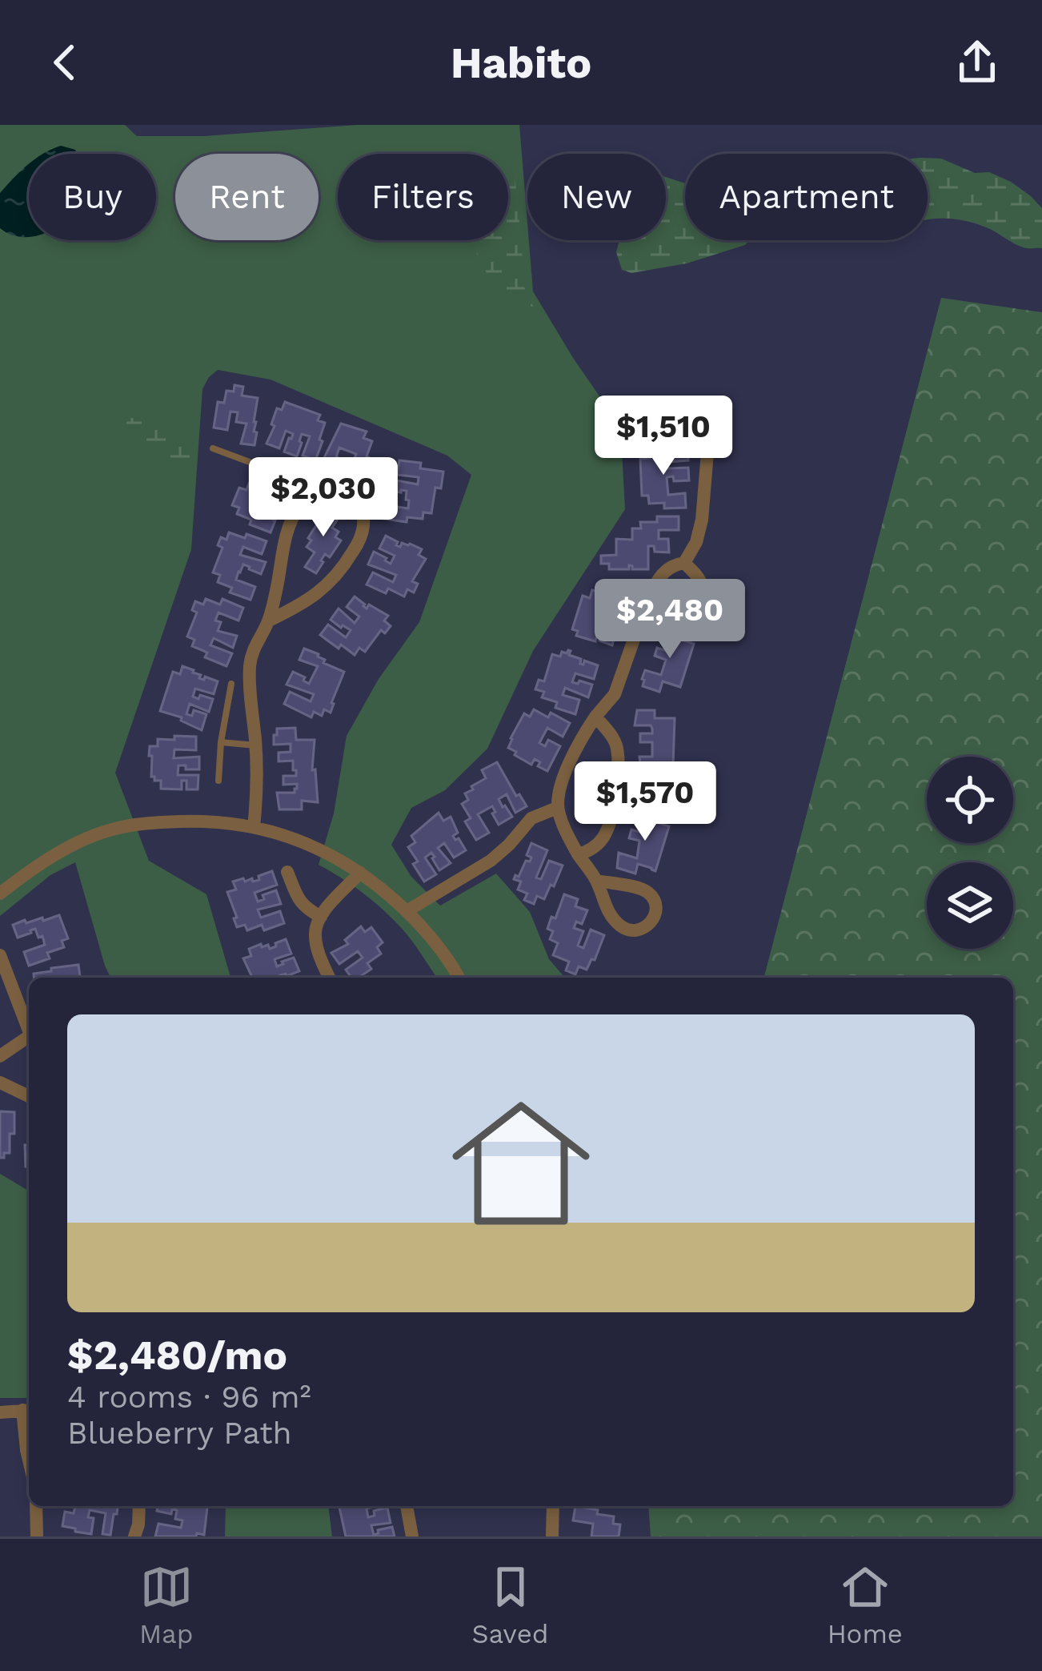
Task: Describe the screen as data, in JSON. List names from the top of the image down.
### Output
{
  "page": {
    "header": "Habito",
    "chip": [
      "Buy",
      "Rent",
      "Filters",
      "New",
      "Apartment"
    ],
    "price": [
      "$1,510",
      "$2,030",
      "$2,480",
      "$1,570"
    ],
    "list": [
      {
        "name": "$2,480/mo",
        "note": "4 rooms · 96 m² · Blueberry Path"
      }
    ],
    "tabs": ["Map", "Saved", "Home"]
  }
}
